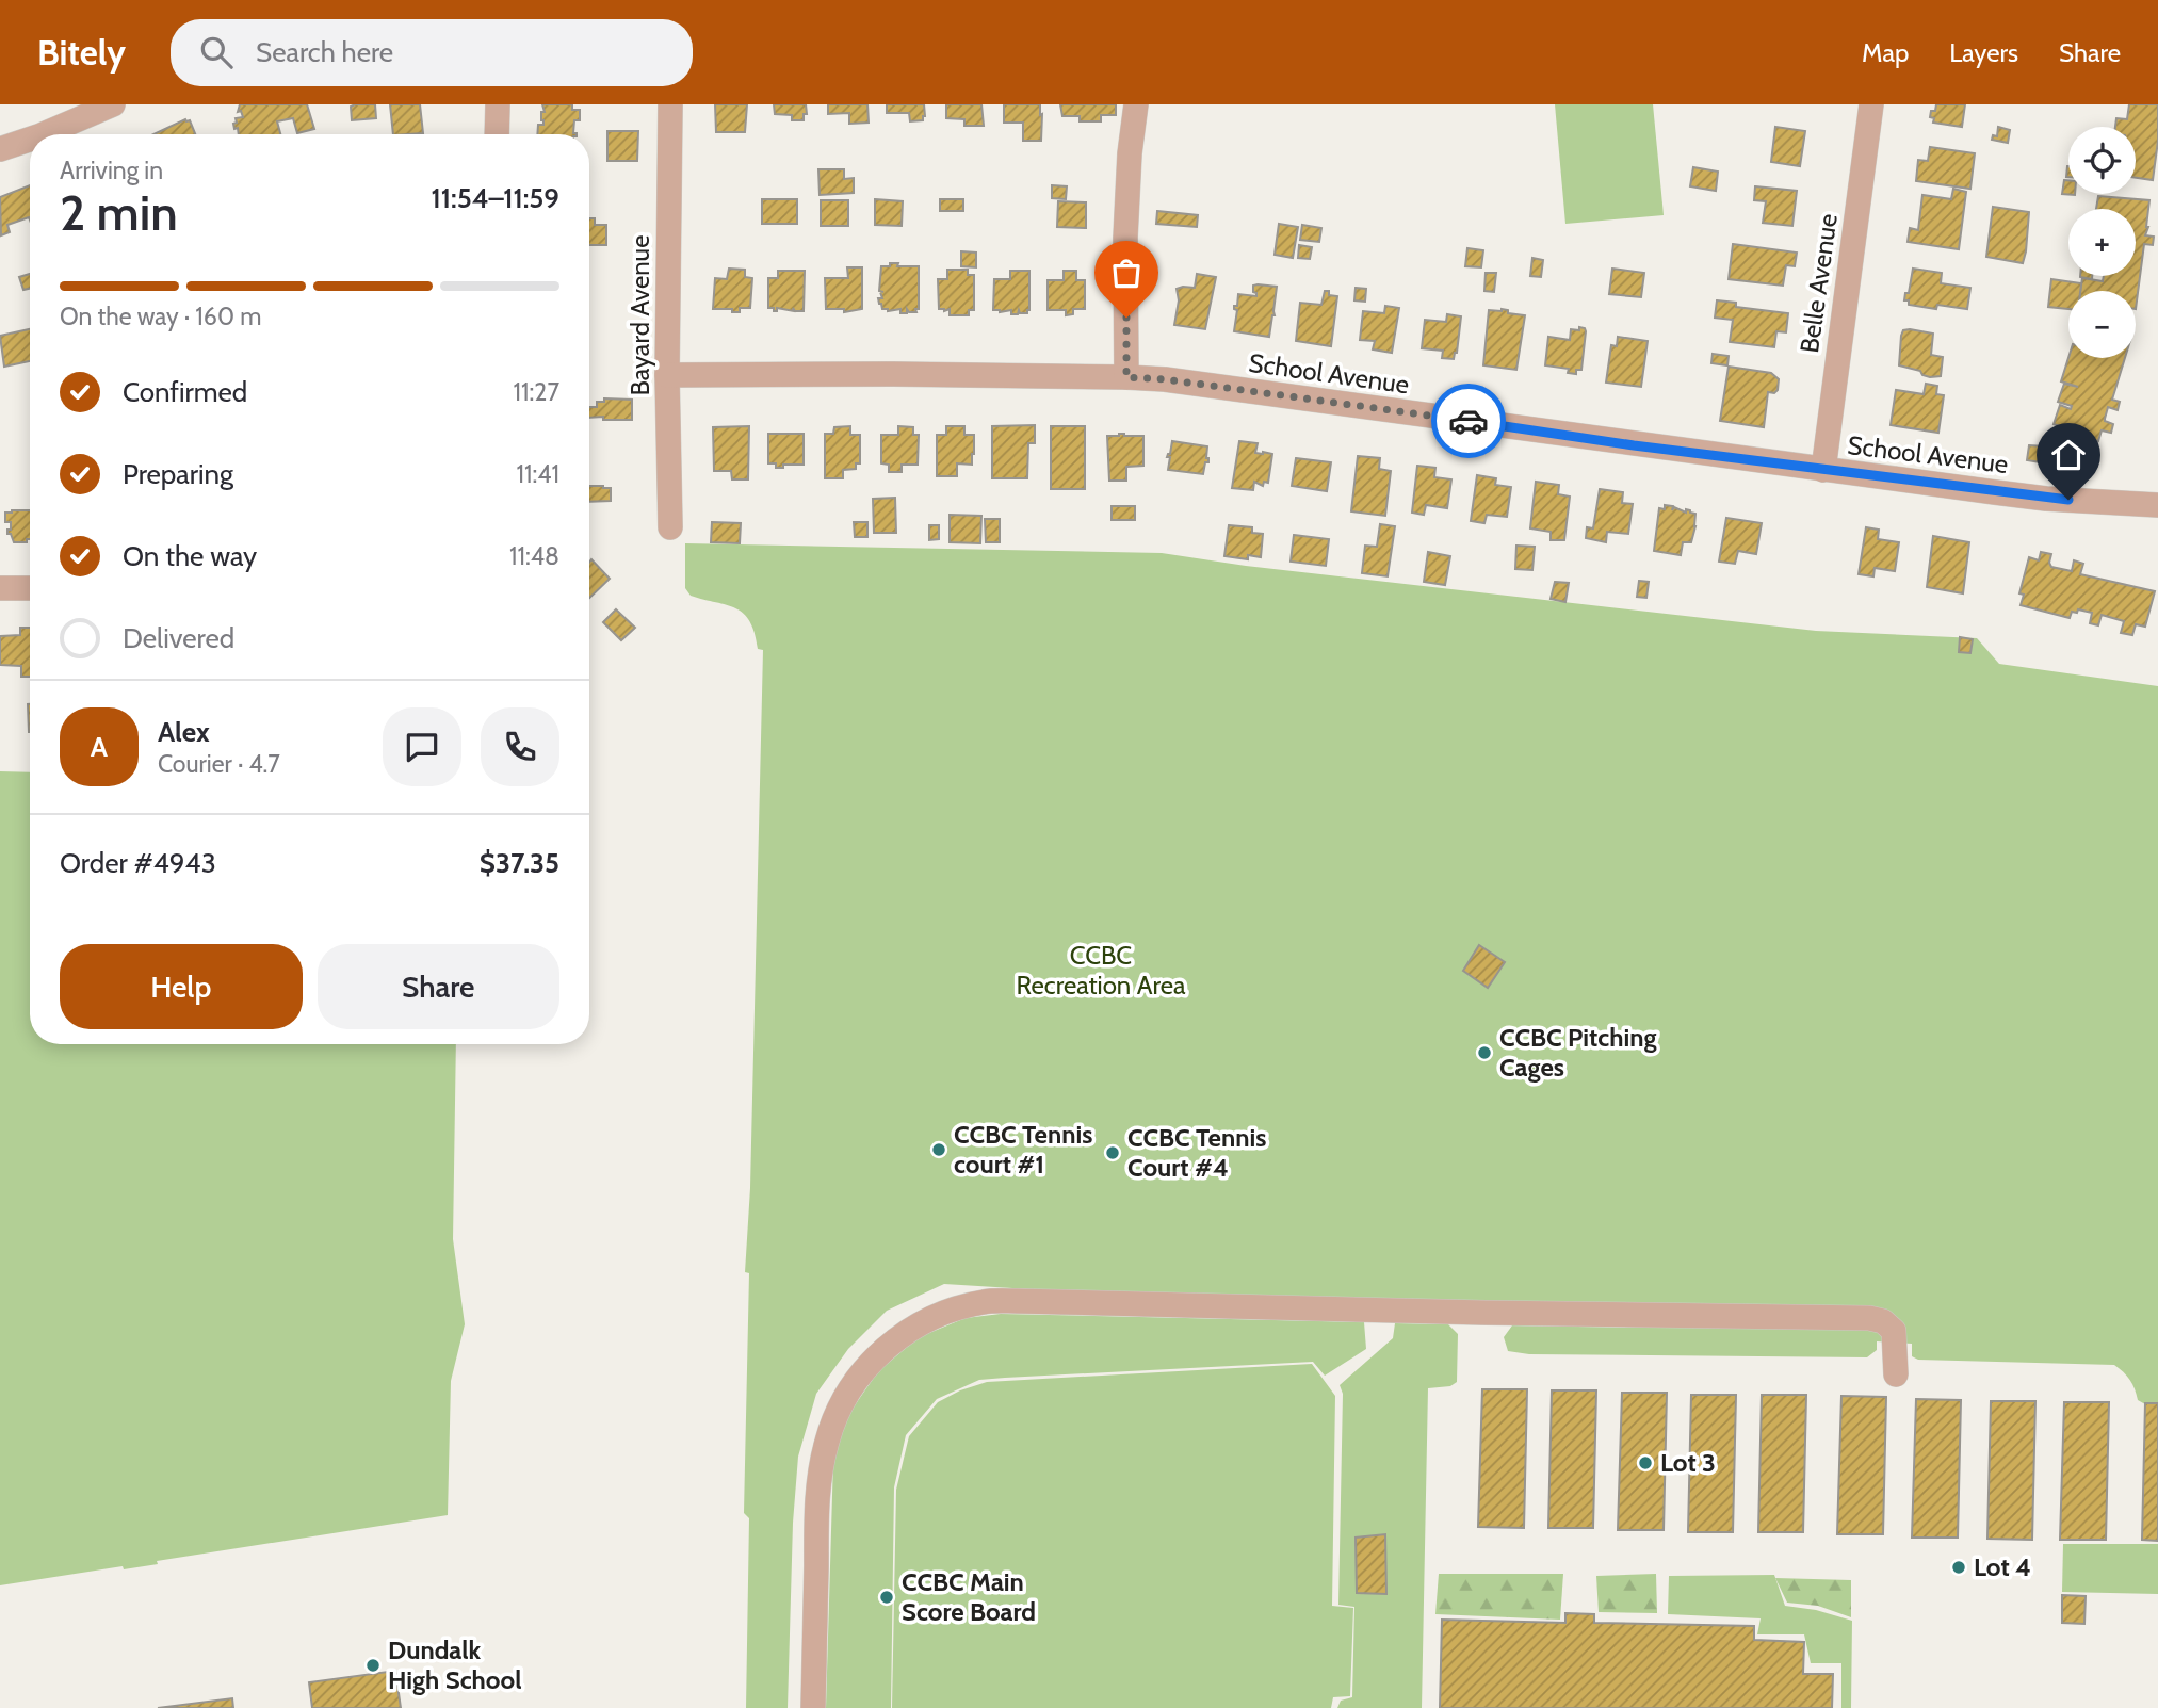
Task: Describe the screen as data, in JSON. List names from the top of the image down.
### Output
{
  "streets": {
    "street": ["Belle Avenue", "Bayard Avenue", "School Avenue"]
  },
  "crossings": [
    ["Belle Avenue", "School Avenue"],
    ["Bayard Avenue", "School Avenue"]
  ],
  "parks": ["CCBC Recreation Area"],
  "places": [
    "CCBC Pitching Cages",
    "CCBC Tennis court #1",
    "CCBC Tennis Court #4",
    "Lot 3",
    "Lot 4",
    "CCBC Main Score Board",
    "Dundalk High School"
  ],
  "page": {
    "header": "Bitely",
    "search": "Search here",
    "nav": ["Map", "Layers", "Share"],
    "map_buttons": ["+", "−"],
    "heading": ["2 min", "Arriving in", "11:54–11:59"],
    "panel": [
      "Alex",
      "Courier · 4.7",
      "Order #4943",
      "$37.35"
    ],
    "bar": "On the way · 160 m",
    "list": [
      ["Confirmed", "11:27"],
      ["Preparing", "11:41"],
      ["On the way", "11:48"],
      "Delivered"
    ],
    "round": "A",
    "buttons": ["Help", "Share"]
  }
}
